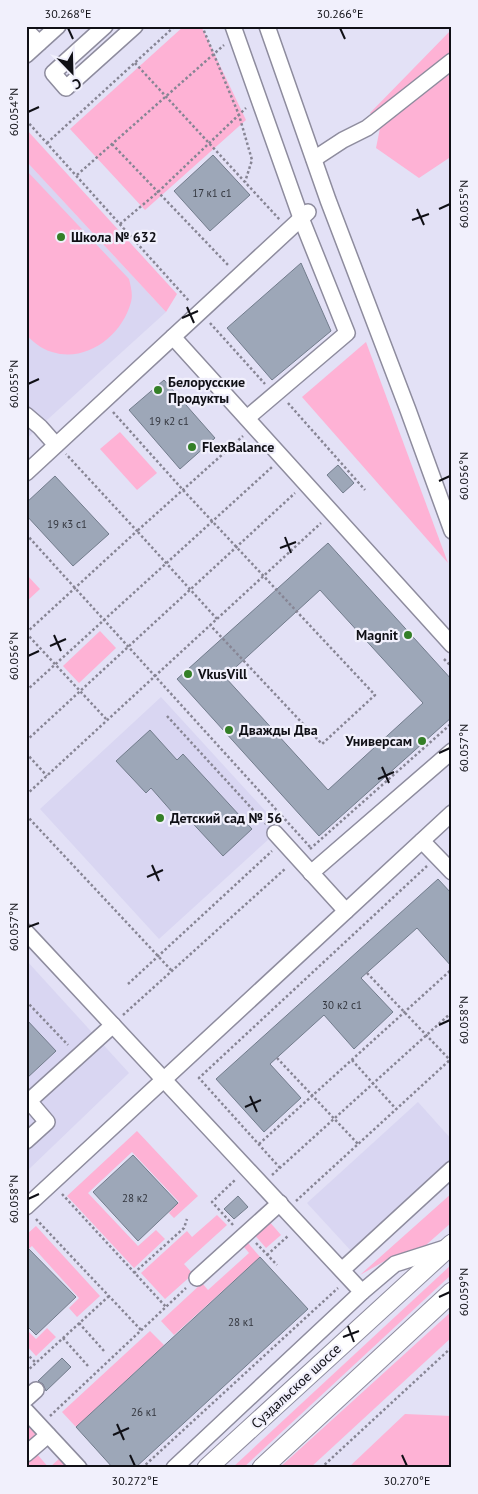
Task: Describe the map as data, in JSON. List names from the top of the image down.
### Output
{
  "streets": {
    "main road": ["Суздальское шоссе"]
  },
  "places": [
    "Школа № 632",
    "Белорусские Продукты",
    "FlexBalance",
    "Magnit",
    "VkusVill",
    "Дважды Два",
    "Универсам",
    "Детский сад № 56"
  ],
  "house_numbers": [
    "17 к1 с1",
    "19 к2 с1",
    "19 к3 с1",
    "30 к2 с1",
    "28 к2",
    "28 к1",
    "26 к1"
  ],
  "north": "bottom right",
  "coordinates": [
    "30.268°E",
    "30.266°E",
    "60.054°N",
    "60.055°N",
    "60.056°N",
    "60.057°N",
    "60.058°N",
    "60.059°N",
    "30.272°E",
    "30.270°E"
  ]
}
